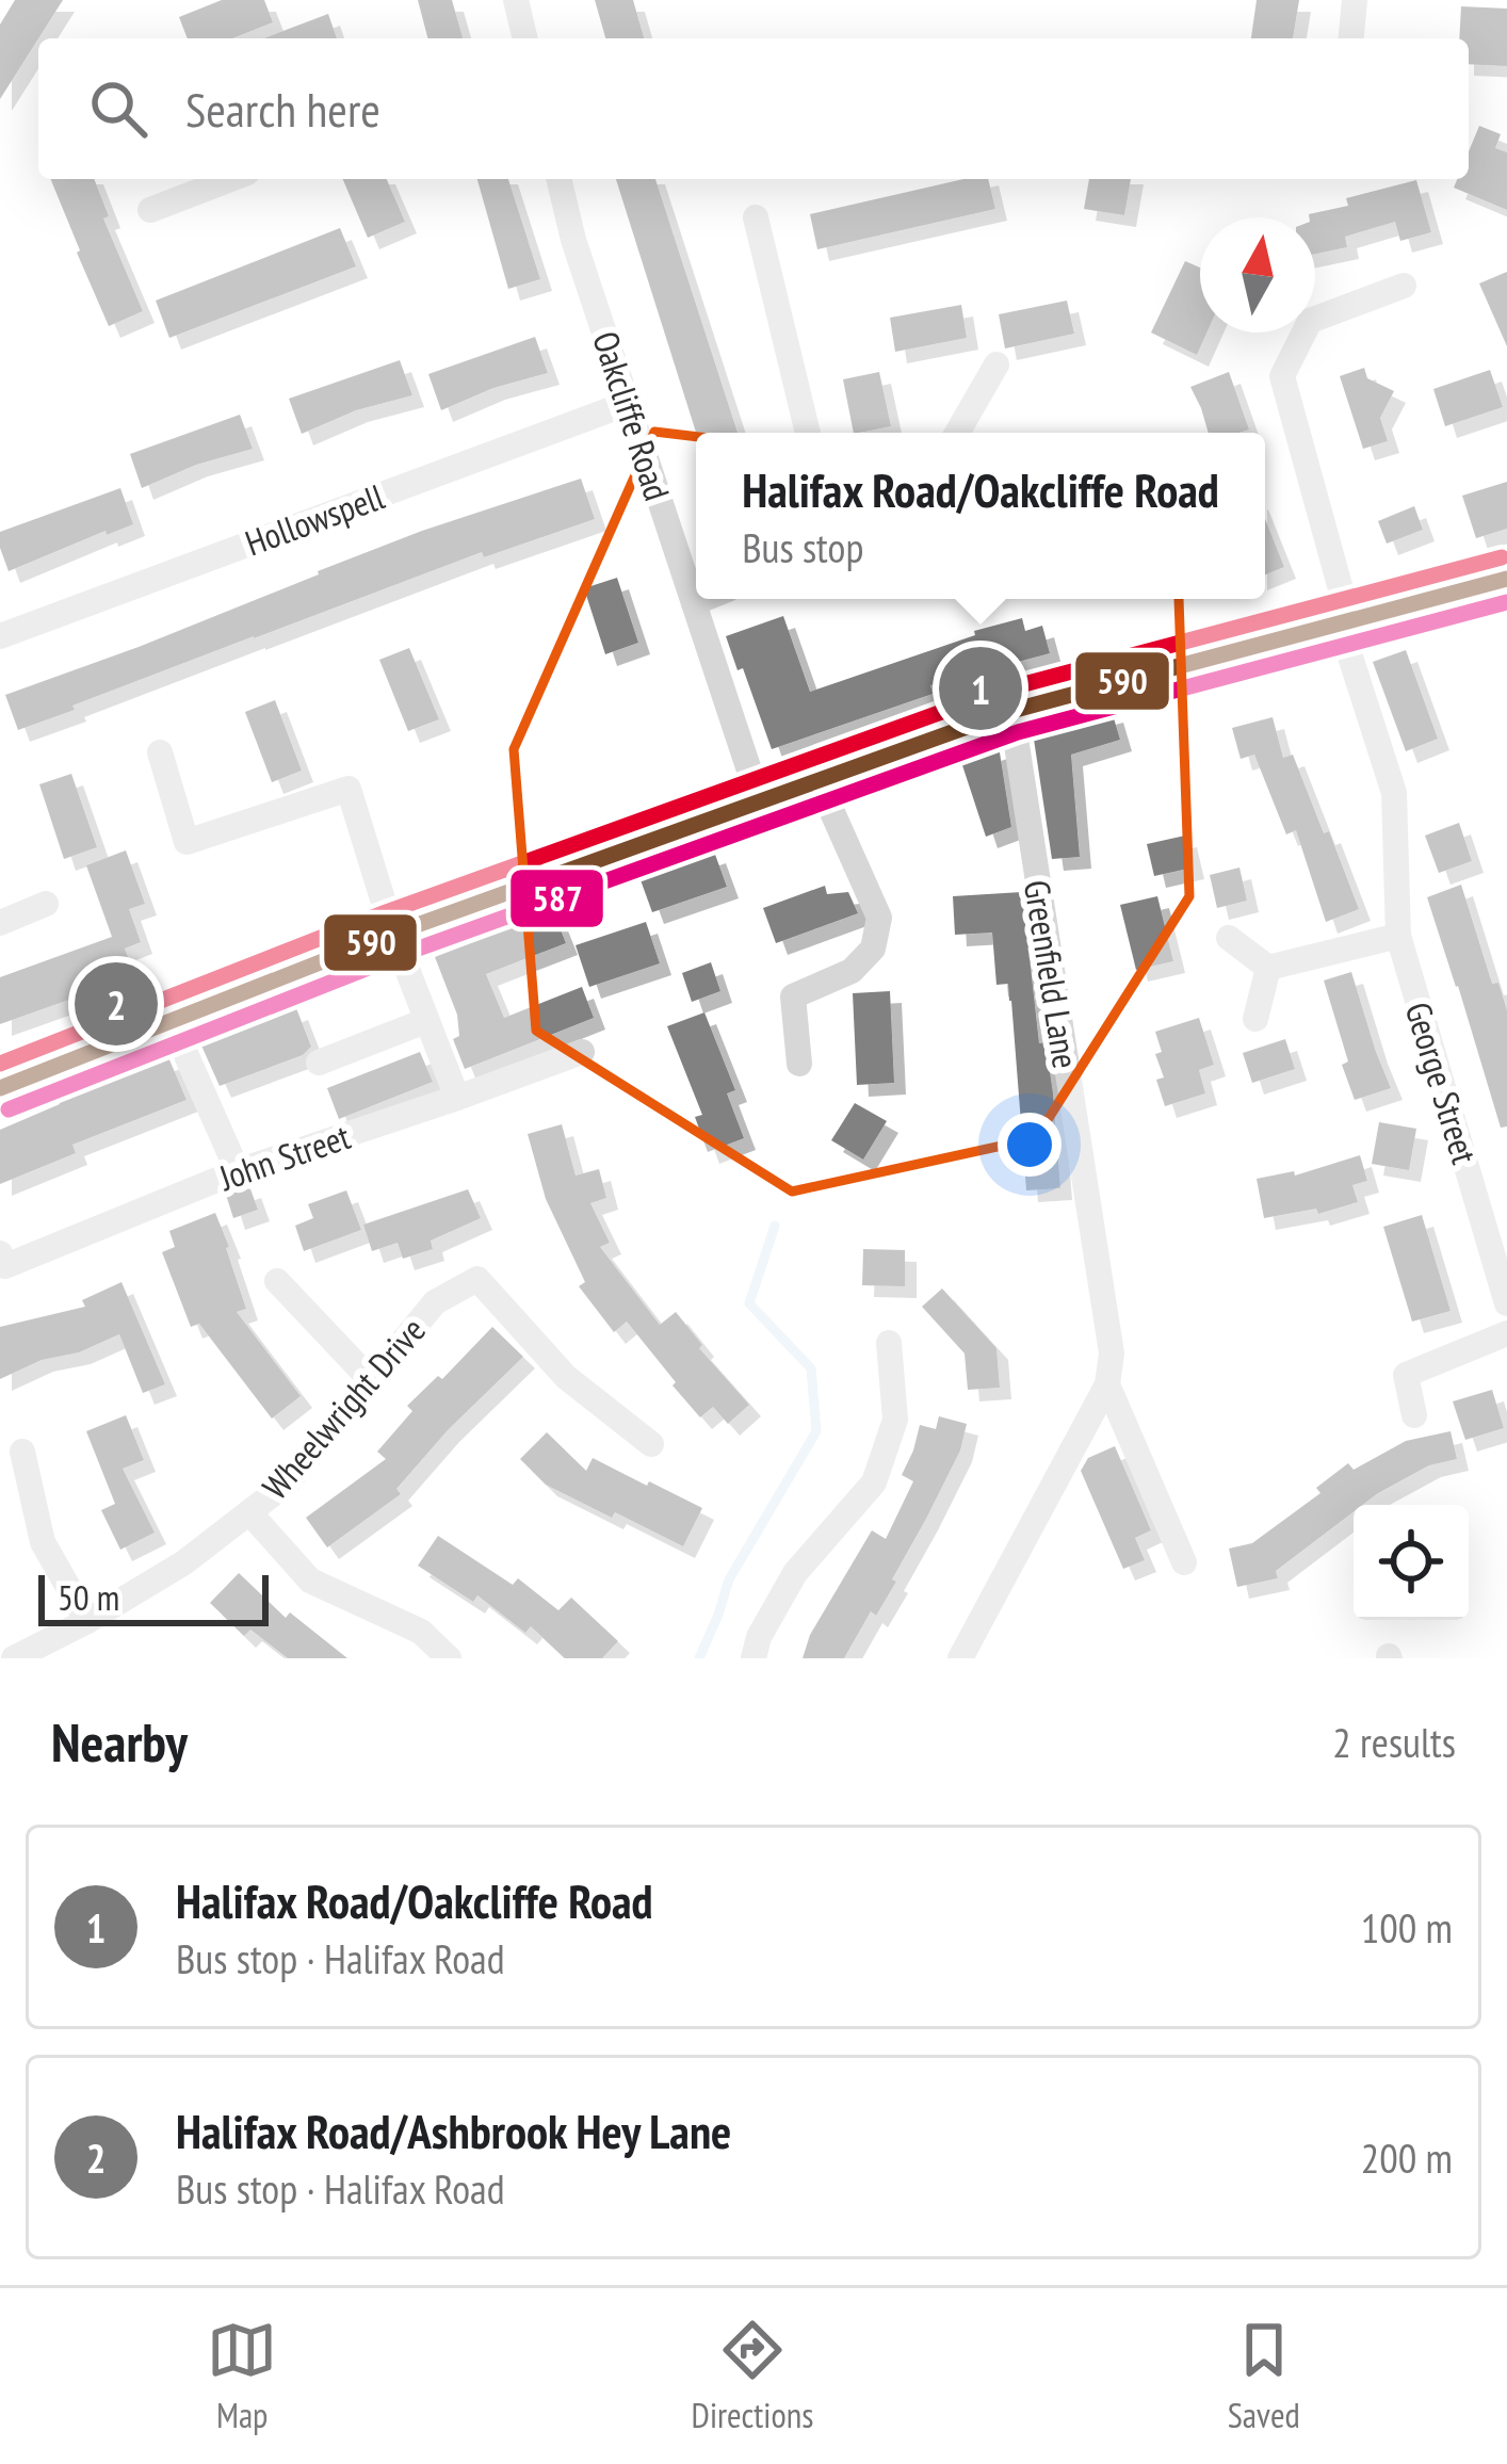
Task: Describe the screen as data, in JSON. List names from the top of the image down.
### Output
{
  "streets": {
    "street": [
      "Oakcliffe Road",
      "Hollowspell",
      "Greenfield Lane",
      "George Street",
      "John Street",
      "Wheelwright Drive"
    ]
  },
  "crossings": [
    ["Oakcliffe Road", "Hollowspell"]
  ],
  "lines": ["transit line 590", "transit line 587"],
  "scale_bar": "50 m",
  "north": "top",
  "page": {
    "search": "Search here",
    "popup": ["Halifax Road/Oakcliffe Road", "Bus stop"],
    "pins": ["1", "2"],
    "scale": "50 m",
    "heading": ["Nearby", "2 results"],
    "list": [
      {
        "mark": "1",
        "name": "Halifax Road/Oakcliffe Road",
        "note": "Bus stop · Halifax Road",
        "value": "100 m"
      },
      {
        "mark": "2",
        "name": "Halifax Road/Ashbrook Hey Lane",
        "note": "Bus stop · Halifax Road",
        "value": "200 m"
      }
    ],
    "nav": ["Map", "Directions", "Saved"]
  }
}
